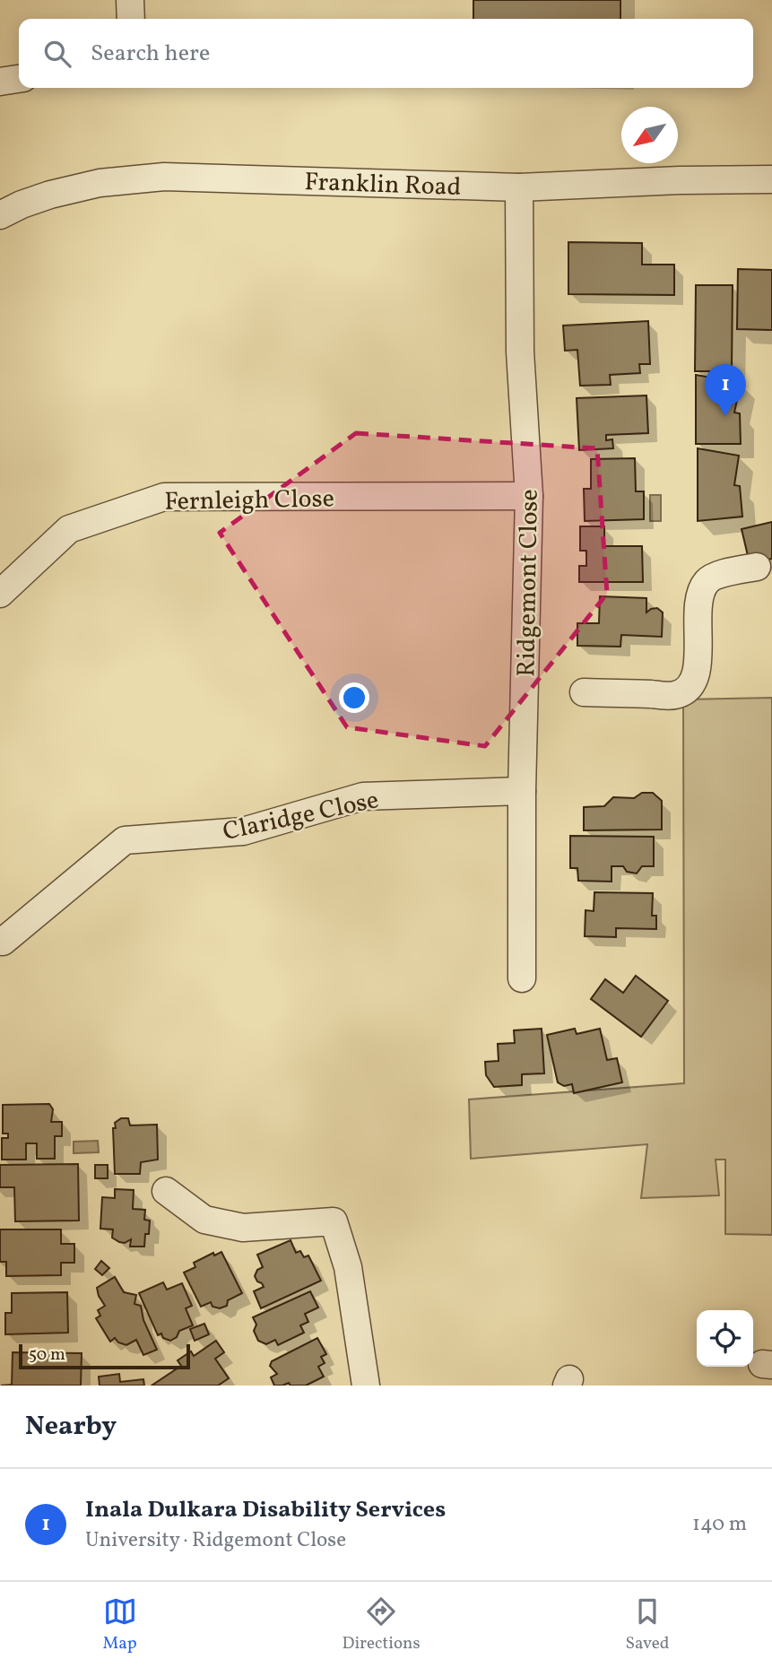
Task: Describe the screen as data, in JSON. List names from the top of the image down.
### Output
{
  "streets": {
    "street": [
      "Franklin Road",
      "Fernleigh Close",
      "Ridgemont Close",
      "Claridge Close"
    ]
  },
  "crossings": [
    ["Franklin Road", "Ridgemont Close"],
    ["Fernleigh Close", "Ridgemont Close"],
    ["Ridgemont Close", "Claridge Close"]
  ],
  "scale_bar": "50 m",
  "north": "bottom left",
  "page": {
    "search": "Search here",
    "pins": "1",
    "scale": "50 m",
    "heading": "Nearby",
    "list": [
      {
        "mark": "1",
        "name": "Inala Dulkara Disability Services",
        "note": "University · Ridgemont Close",
        "value": "140 m"
      }
    ],
    "nav": ["Map", "Directions", "Saved"]
  }
}
